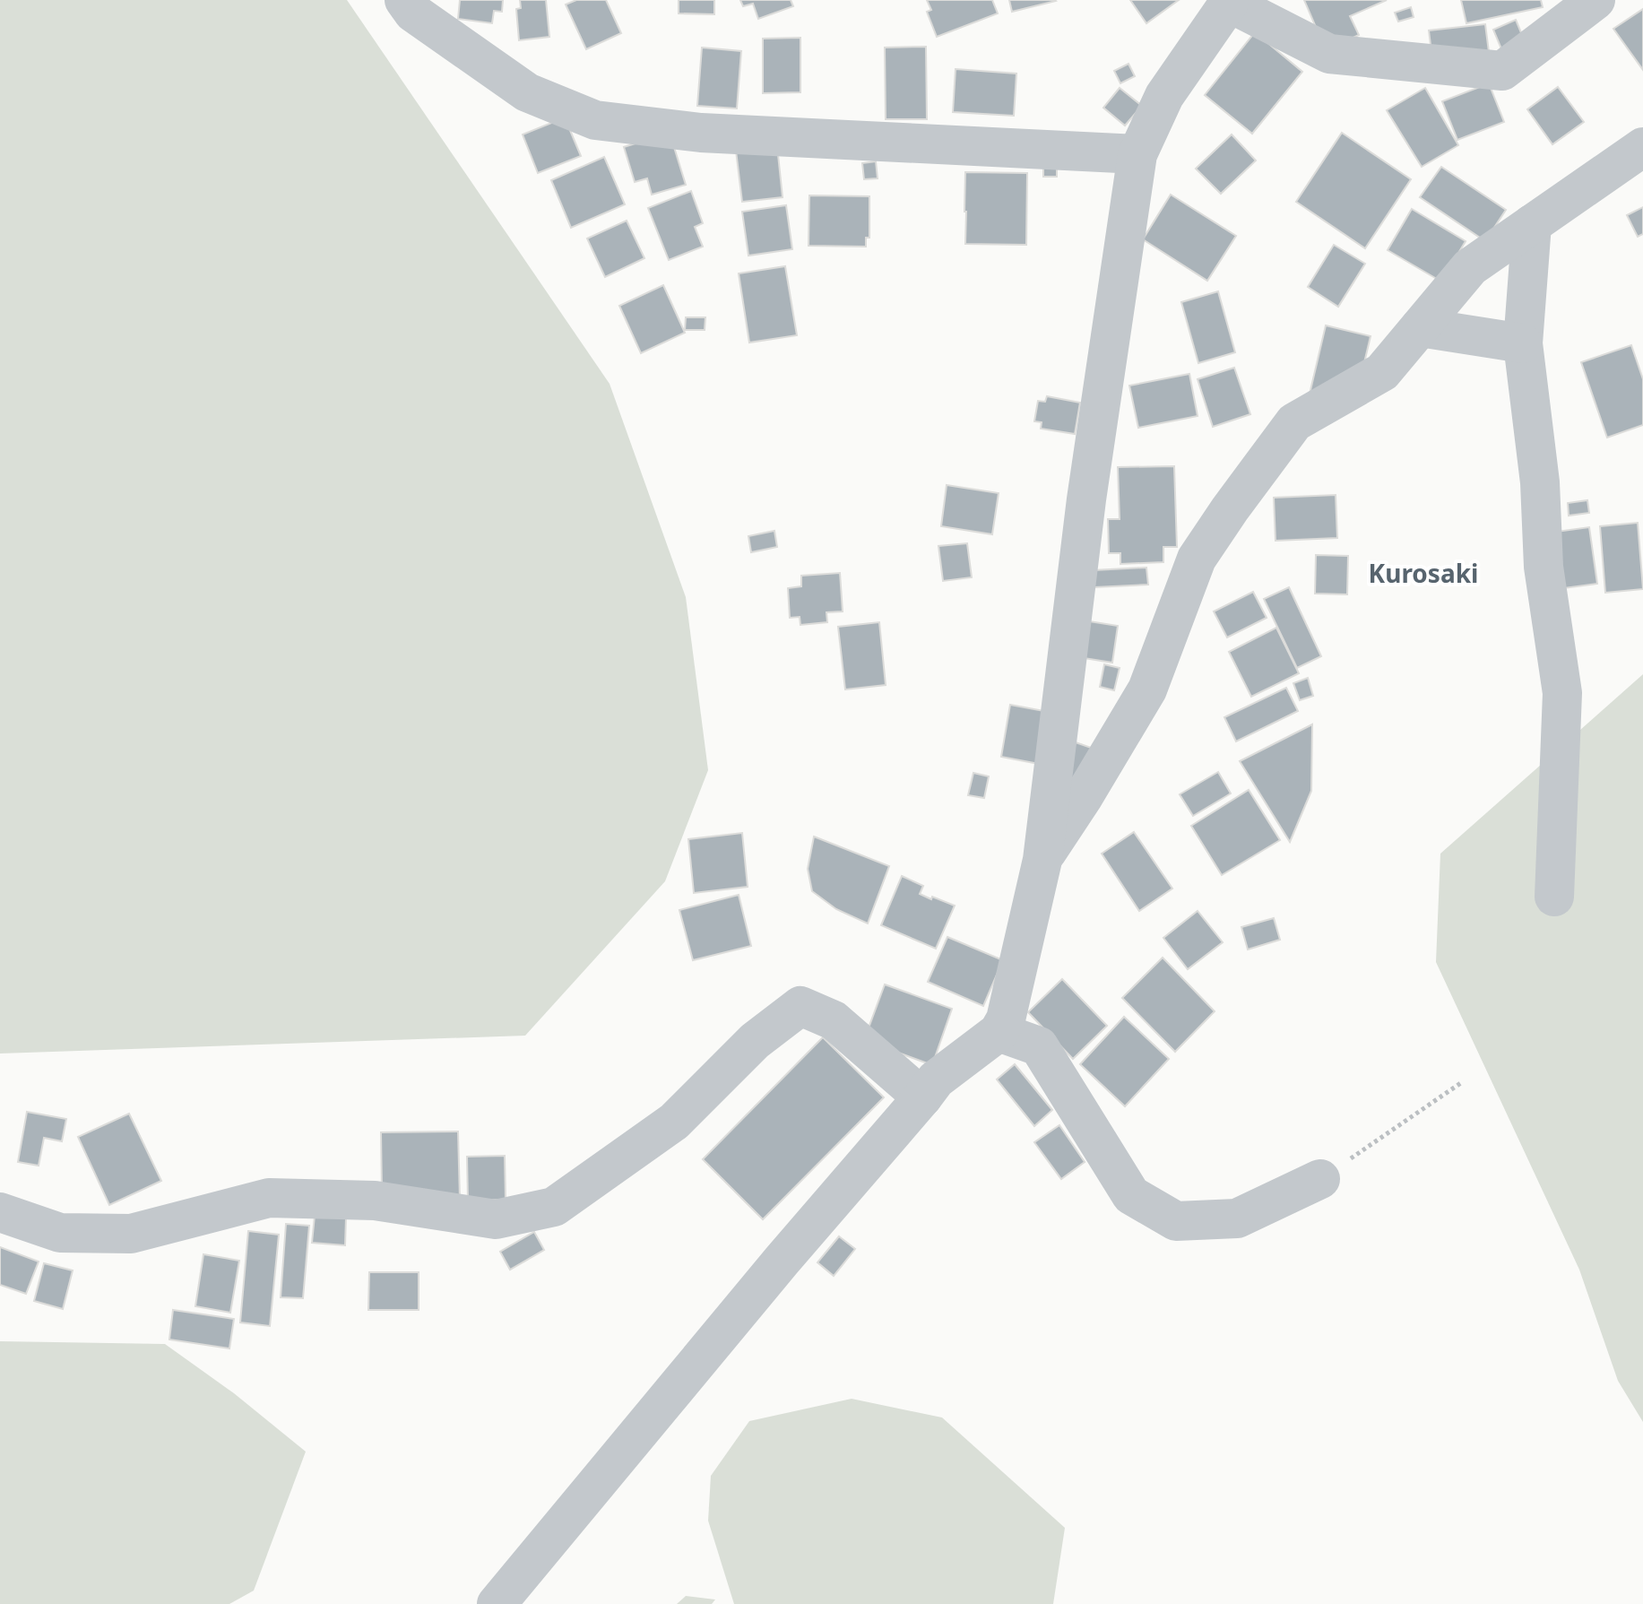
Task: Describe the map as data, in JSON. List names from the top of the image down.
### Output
{
  "districts": ["Kurosaki"]
}
